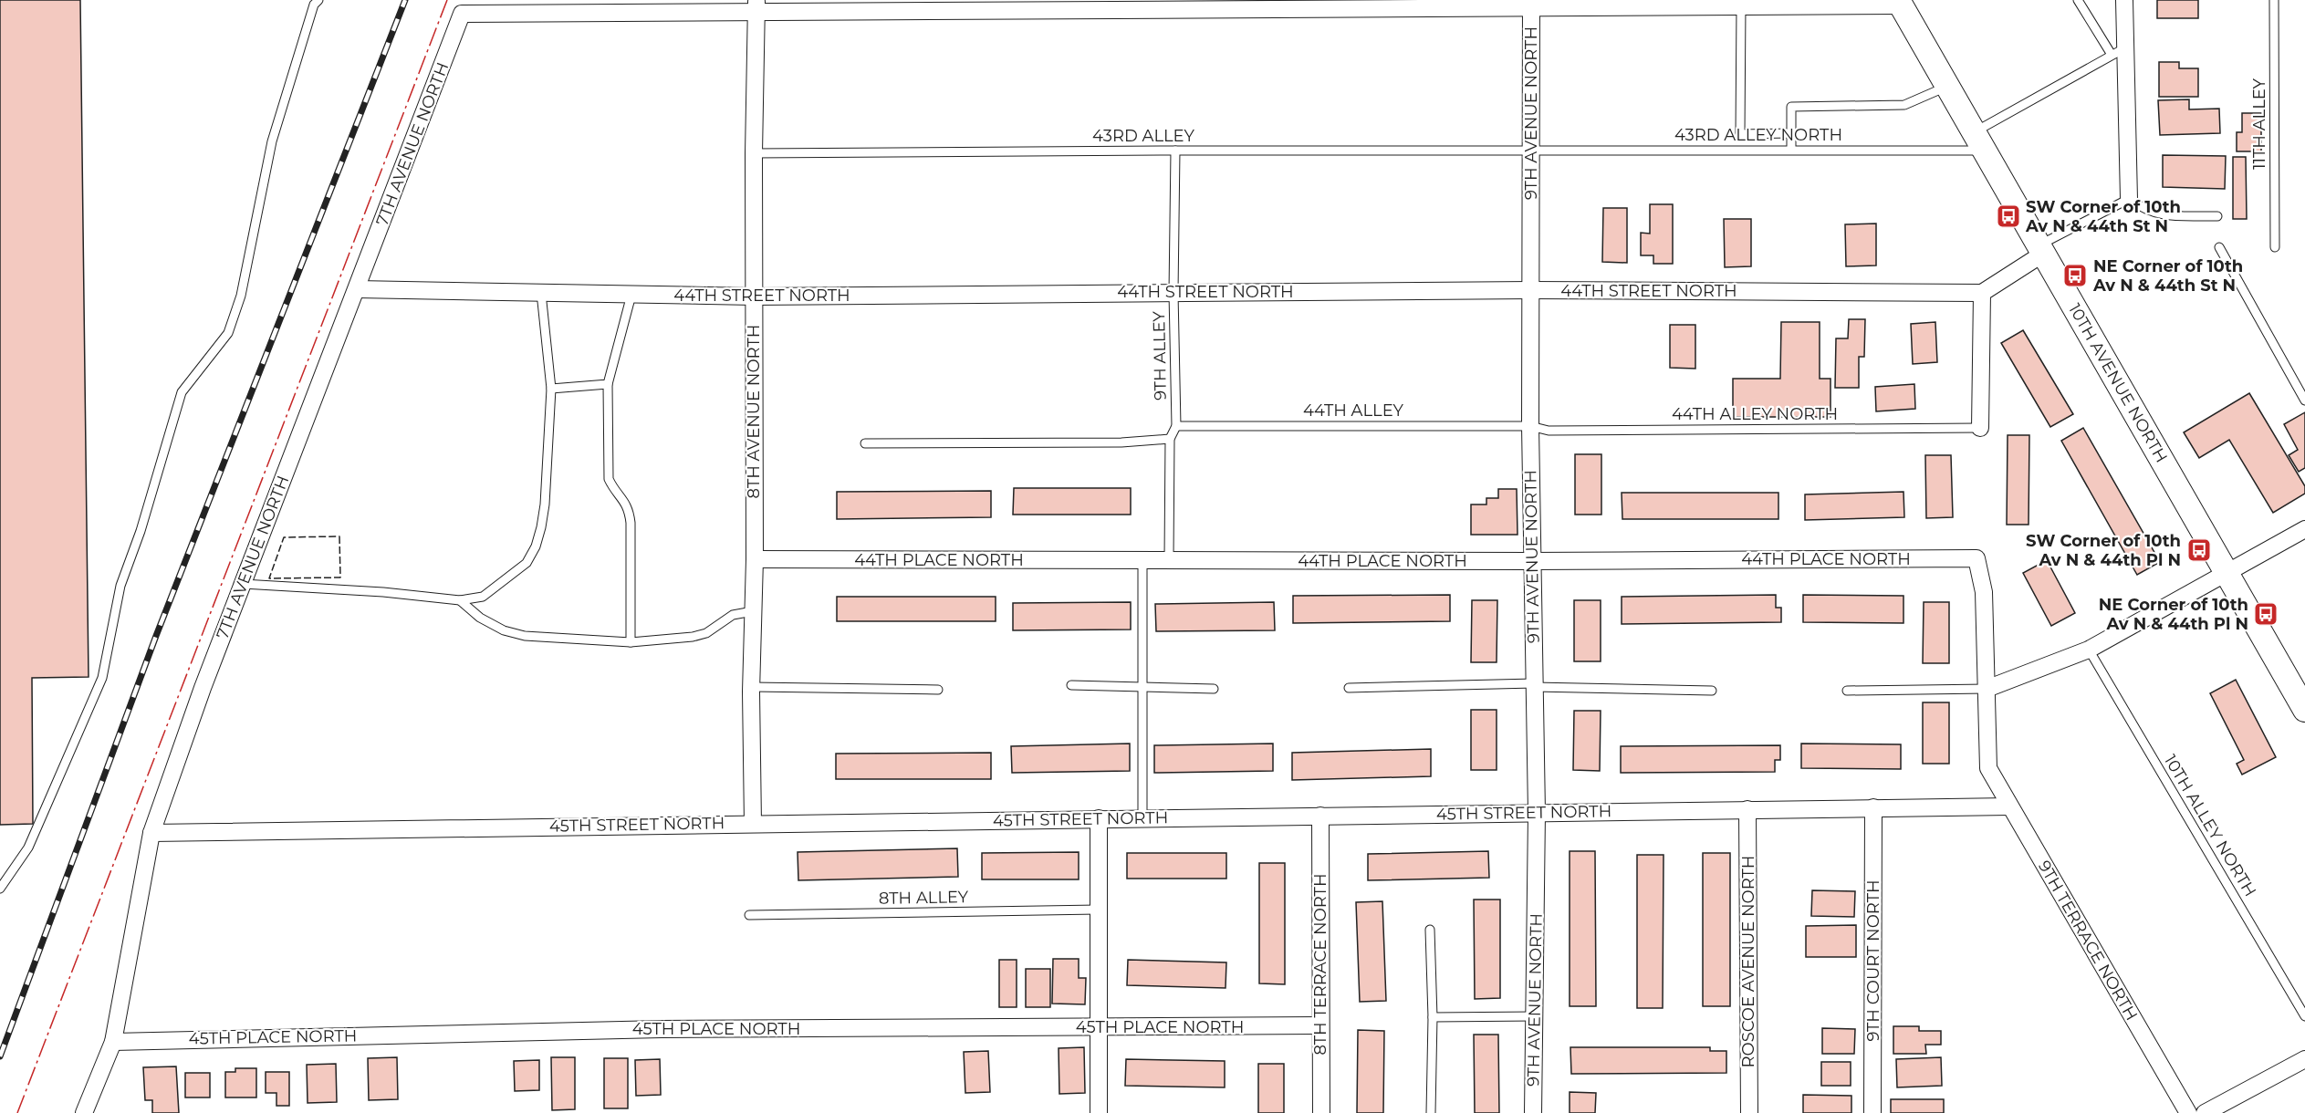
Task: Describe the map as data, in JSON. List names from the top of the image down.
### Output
{
  "streets": {
    "street": [
      "9TH AVENUE NORTH",
      "7TH AVENUE NORTH",
      "44TH STREET NORTH",
      "10TH AVENUE NORTH",
      "8TH AVENUE NORTH",
      "44TH PLACE NORTH",
      "45TH STREET NORTH",
      "9TH TERRACE NORTH",
      "9TH COURT NORTH",
      "ROSCOE AVENUE NORTH",
      "8TH TERRACE NORTH",
      "45TH PLACE NORTH"
    ],
    "lane": [
      "11TH ALLEY",
      "43RD ALLEY NORTH",
      "43RD ALLEY",
      "9TH ALLEY",
      "44TH ALLEY",
      "44TH ALLEY NORTH",
      "10TH ALLEY NORTH",
      "8TH ALLEY"
    ]
  },
  "crossings": [
    ["9TH AVENUE NORTH", "43RD ALLEY NORTH"],
    ["9TH AVENUE NORTH", "43RD ALLEY"],
    ["9TH AVENUE NORTH", "44TH STREET NORTH"],
    ["9TH AVENUE NORTH", "44TH ALLEY"],
    ["9TH AVENUE NORTH", "44TH ALLEY NORTH"],
    ["9TH AVENUE NORTH", "44TH PLACE NORTH"],
    ["9TH AVENUE NORTH", "45TH STREET NORTH"],
    ["43RD ALLEY NORTH", "43RD ALLEY"],
    ["43RD ALLEY NORTH", "10TH AVENUE NORTH"],
    ["43RD ALLEY", "9TH ALLEY"],
    ["43RD ALLEY", "8TH AVENUE NORTH"],
    ["7TH AVENUE NORTH", "44TH STREET NORTH"],
    ["7TH AVENUE NORTH", "8TH AVENUE NORTH"],
    ["7TH AVENUE NORTH", "45TH STREET NORTH"],
    ["7TH AVENUE NORTH", "45TH PLACE NORTH"],
    ["44TH STREET NORTH", "9TH ALLEY"],
    ["44TH STREET NORTH", "8TH AVENUE NORTH"],
    ["9TH ALLEY", "44TH ALLEY"],
    ["9TH ALLEY", "44TH PLACE NORTH"],
    ["44TH ALLEY", "44TH ALLEY NORTH"],
    ["8TH AVENUE NORTH", "44TH PLACE NORTH"],
    ["8TH AVENUE NORTH", "45TH STREET NORTH"],
    ["44TH PLACE NORTH", "9TH TERRACE NORTH"],
    ["45TH STREET NORTH", "9TH TERRACE NORTH"],
    ["45TH STREET NORTH", "9TH COURT NORTH"],
    ["45TH STREET NORTH", "ROSCOE AVENUE NORTH"],
    ["45TH STREET NORTH", "8TH TERRACE NORTH"],
    ["8TH TERRACE NORTH", "45TH PLACE NORTH"]
  ],
  "places": {
    "bus stop": [
      "SW Corner of 10th Av N & 44th St N",
      "NE Corner of 10th Av N & 44th St N",
      "SW Corner of 10th Av N & 44th Pl N",
      "NE Corner of 10th Av N & 44th Pl N"
    ]
  }
}
